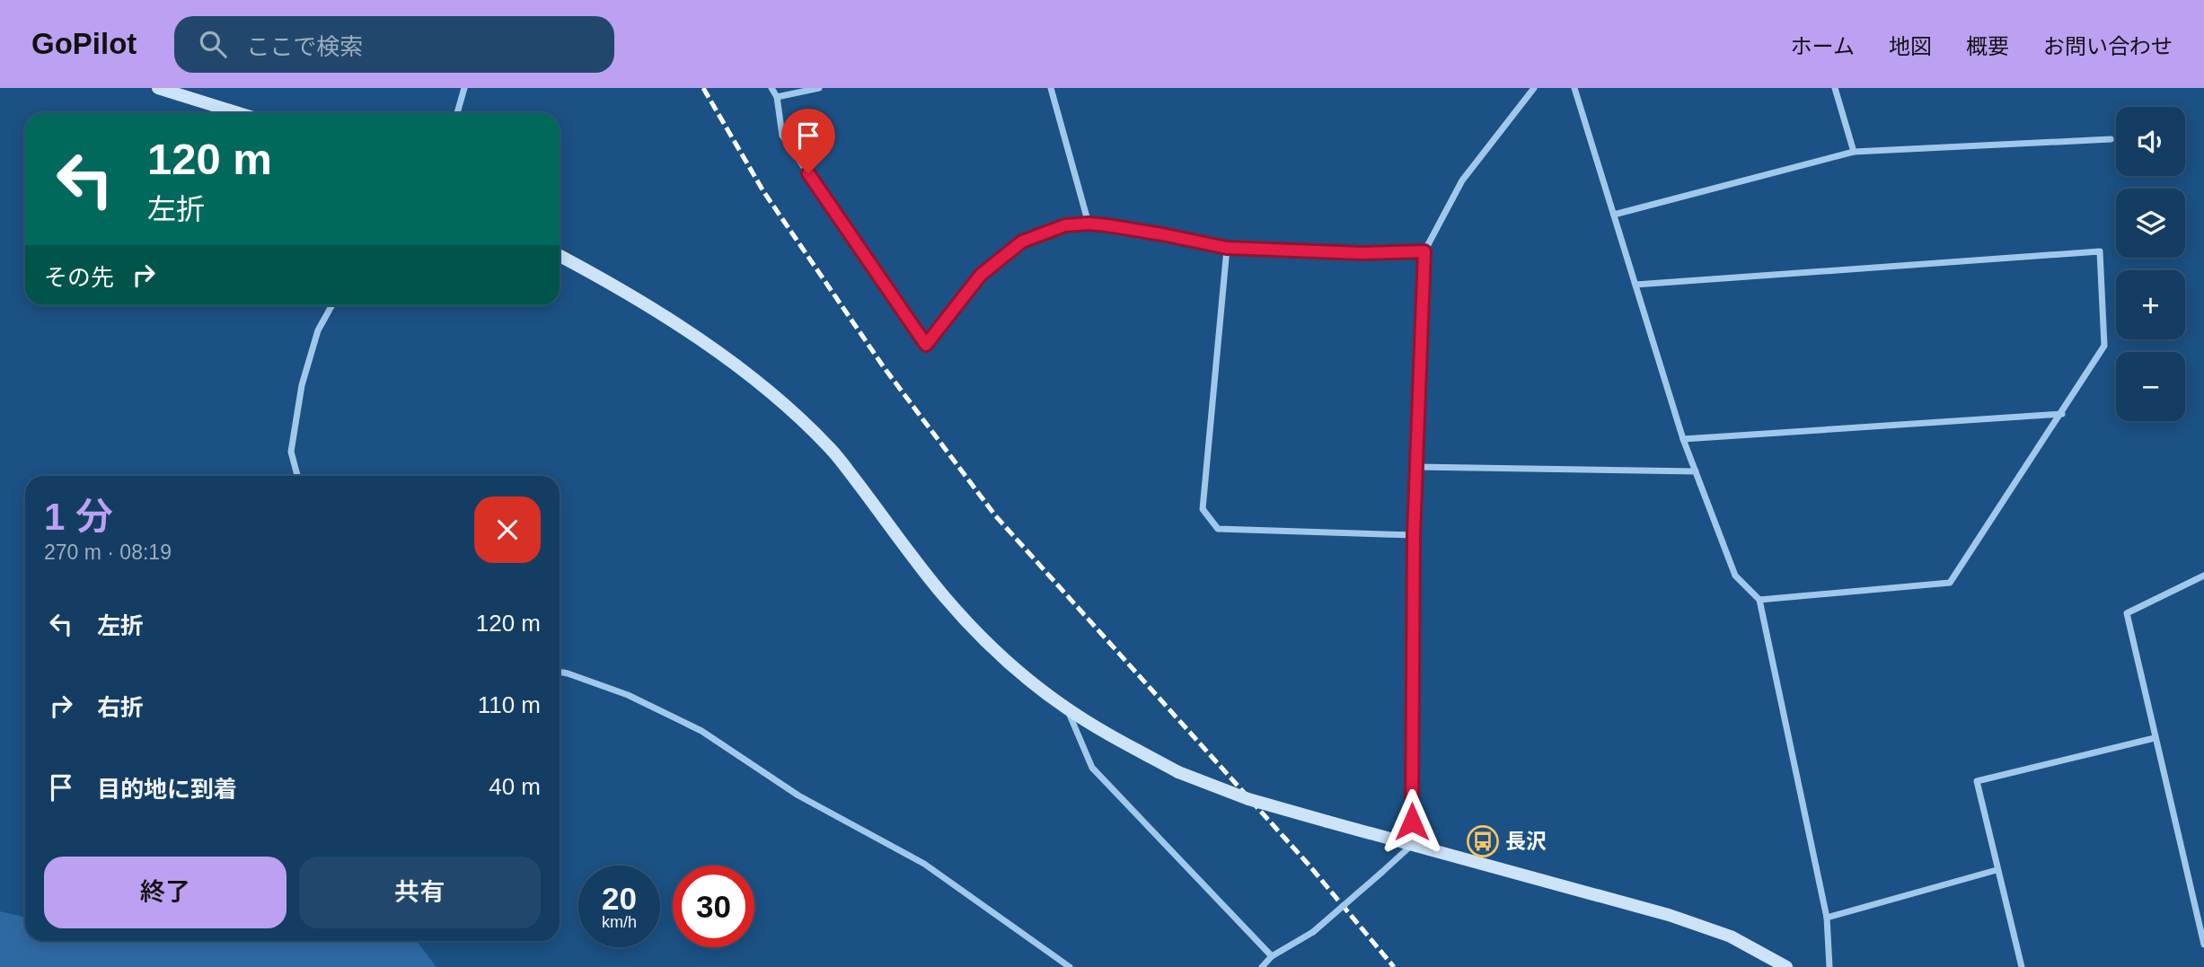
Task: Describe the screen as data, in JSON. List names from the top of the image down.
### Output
{
  "places": {
    "bus stop": ["長沢"]
  },
  "page": {
    "header": "GoPilot",
    "search": "ここで検索",
    "nav": [
      "ホーム",
      "地図",
      "概要",
      "お問い合わせ"
    ],
    "map_buttons": ["+", "−"],
    "turn": ["120 m", "左折"],
    "then": "その先",
    "heading": ["1 分", "270 m · 08:19"],
    "list": [
      {
        "name": "左折",
        "value": "120 m"
      },
      {
        "name": "右折",
        "value": "110 m"
      },
      {
        "name": "目的地に到着",
        "value": "40 m"
      }
    ],
    "buttons": ["終了", "共有"],
    "speed": "20 km/h",
    "limit": "30"
  }
}
